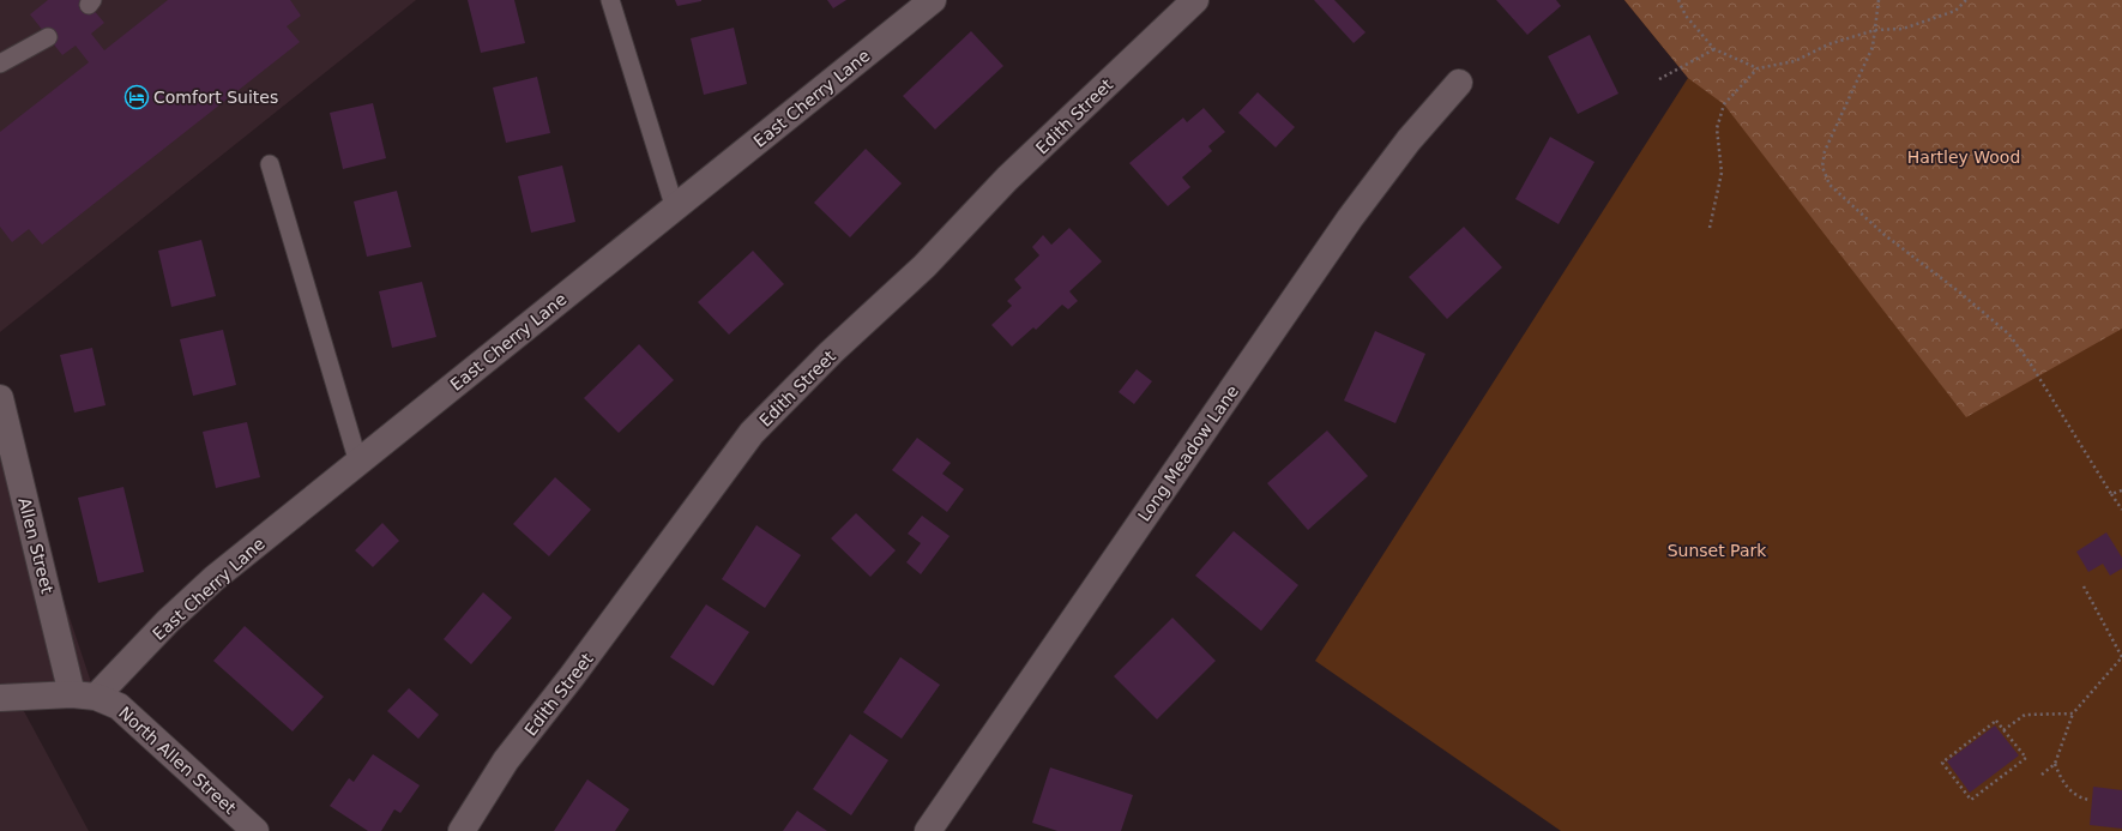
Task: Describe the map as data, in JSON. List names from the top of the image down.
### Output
{
  "streets": {
    "street": [
      "East Cherry Lane",
      "Edith Street",
      "Long Meadow Lane",
      "Allen Street",
      "North Allen Street"
    ]
  },
  "crossings": [
    ["East Cherry Lane", "Allen Street"],
    ["East Cherry Lane", "North Allen Street"],
    ["Allen Street", "North Allen Street"]
  ],
  "parks": ["Hartley Wood", "Sunset Park"],
  "places": {
    "hotel": ["Comfort Suites"]
  }
}
